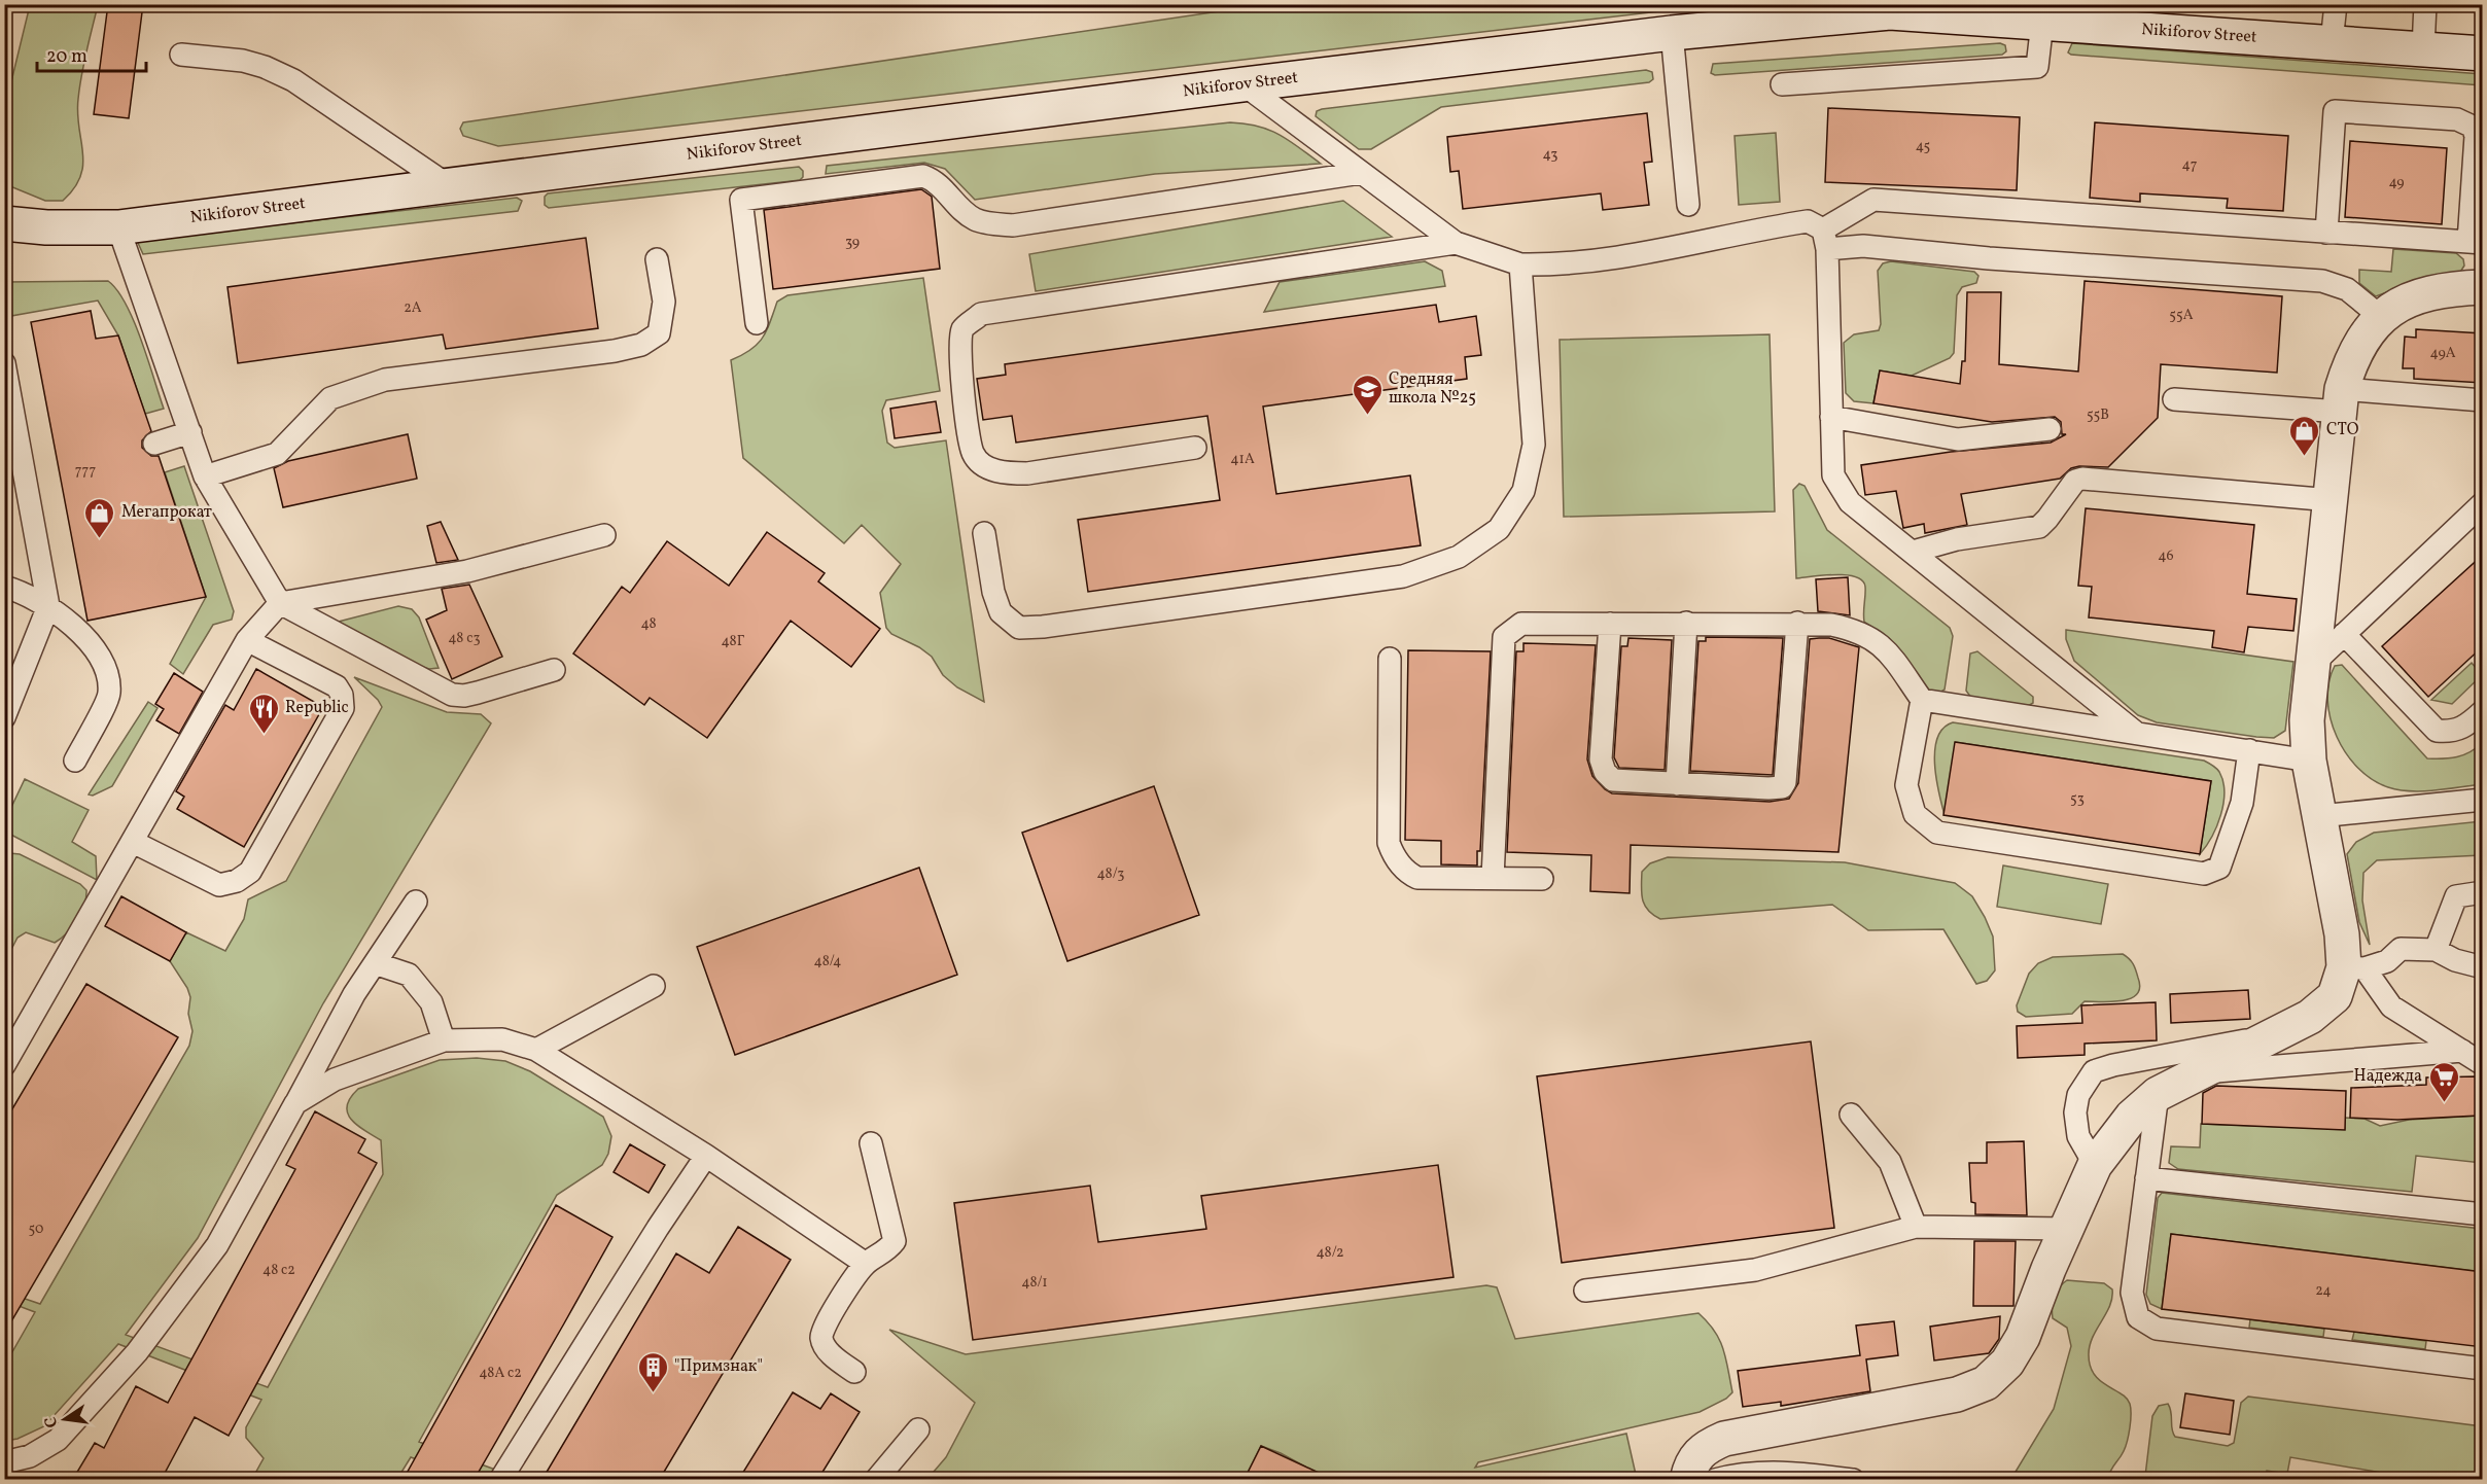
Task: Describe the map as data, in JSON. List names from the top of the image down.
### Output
{
  "streets": {
    "main road": ["Nikiforov Street"]
  },
  "places": {
    "school or university": ["Средняя школа №25"],
    "shop": ["СТО", "Мегапрокат"],
    "restaurant": ["Republic"],
    "supermarket": ["Надежда"],
    "building": ["\"Примзнак\""]
  },
  "house_numbers": [
    "45",
    "43",
    "47",
    "49",
    "39",
    "2А",
    "55А",
    "49А",
    "55В",
    "41А",
    "777",
    "46",
    "48",
    "48 с3",
    "48Г",
    "53",
    "48/3",
    "48/4",
    "50",
    "48/2",
    "48 с2",
    "48/1",
    "24",
    "48А с2"
  ],
  "scale_bar": "20 m",
  "north": "left"
}
